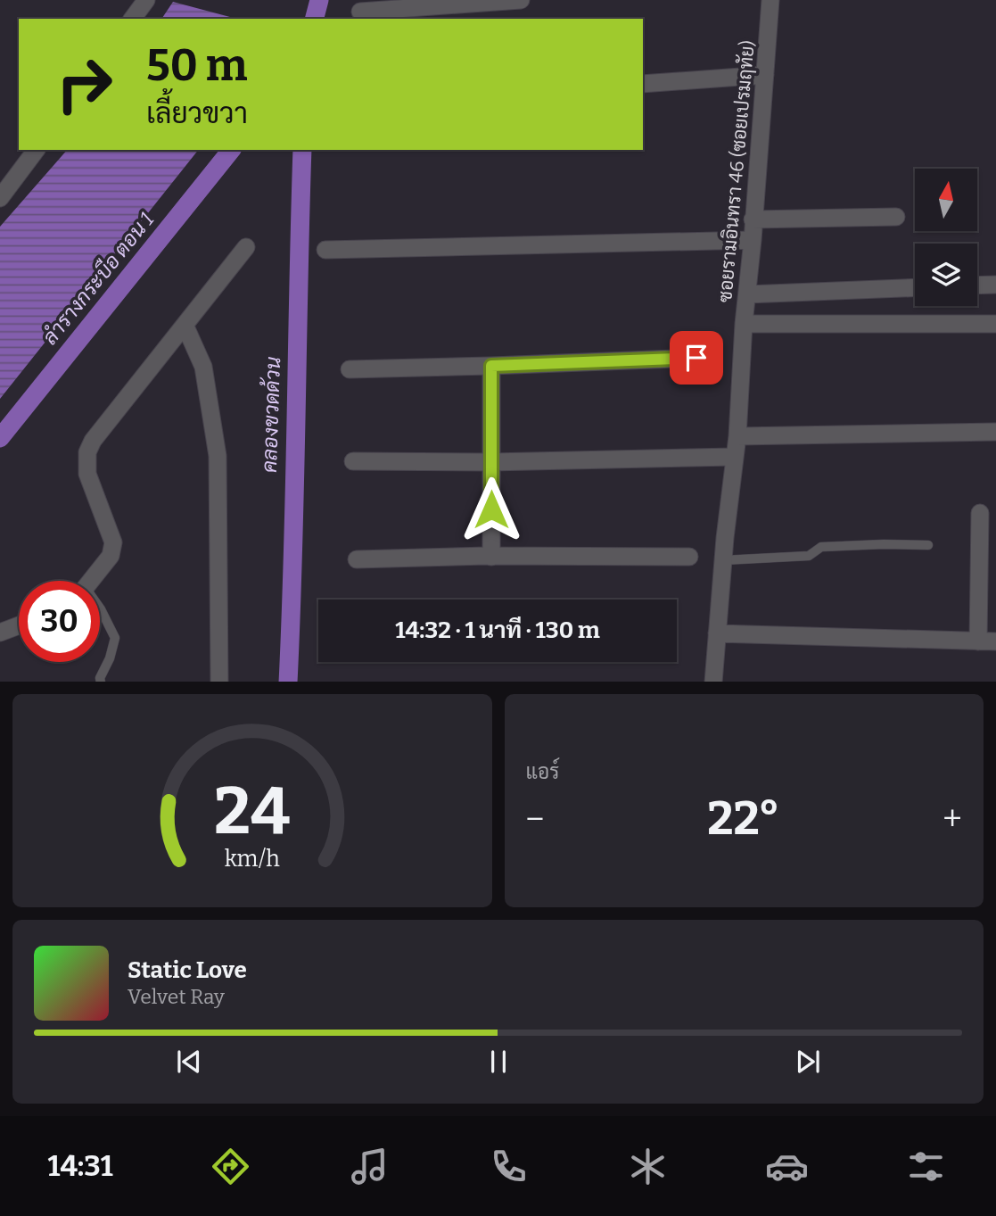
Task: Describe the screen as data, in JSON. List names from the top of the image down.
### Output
{
  "streets": {
    "street": ["ซอยรามอินทรา 46 (ซอยเปรมฤทัย)"]
  },
  "water": ["ลำรางกระบือ ตอน 1", "คลองขวดด้วน"],
  "north": "top",
  "page": {
    "turn": ["50 m", "เลี้ยวขวา"],
    "limit": "30",
    "trip": "14:32 · 1 นาที · 130 m",
    "tile": "แอร์",
    "heat": ["−", "22°", "+"],
    "song": ["Static Love", "Velvet Ray"],
    "tabs": "14:31",
    "gauge": ["24", "km/h"]
  }
}
